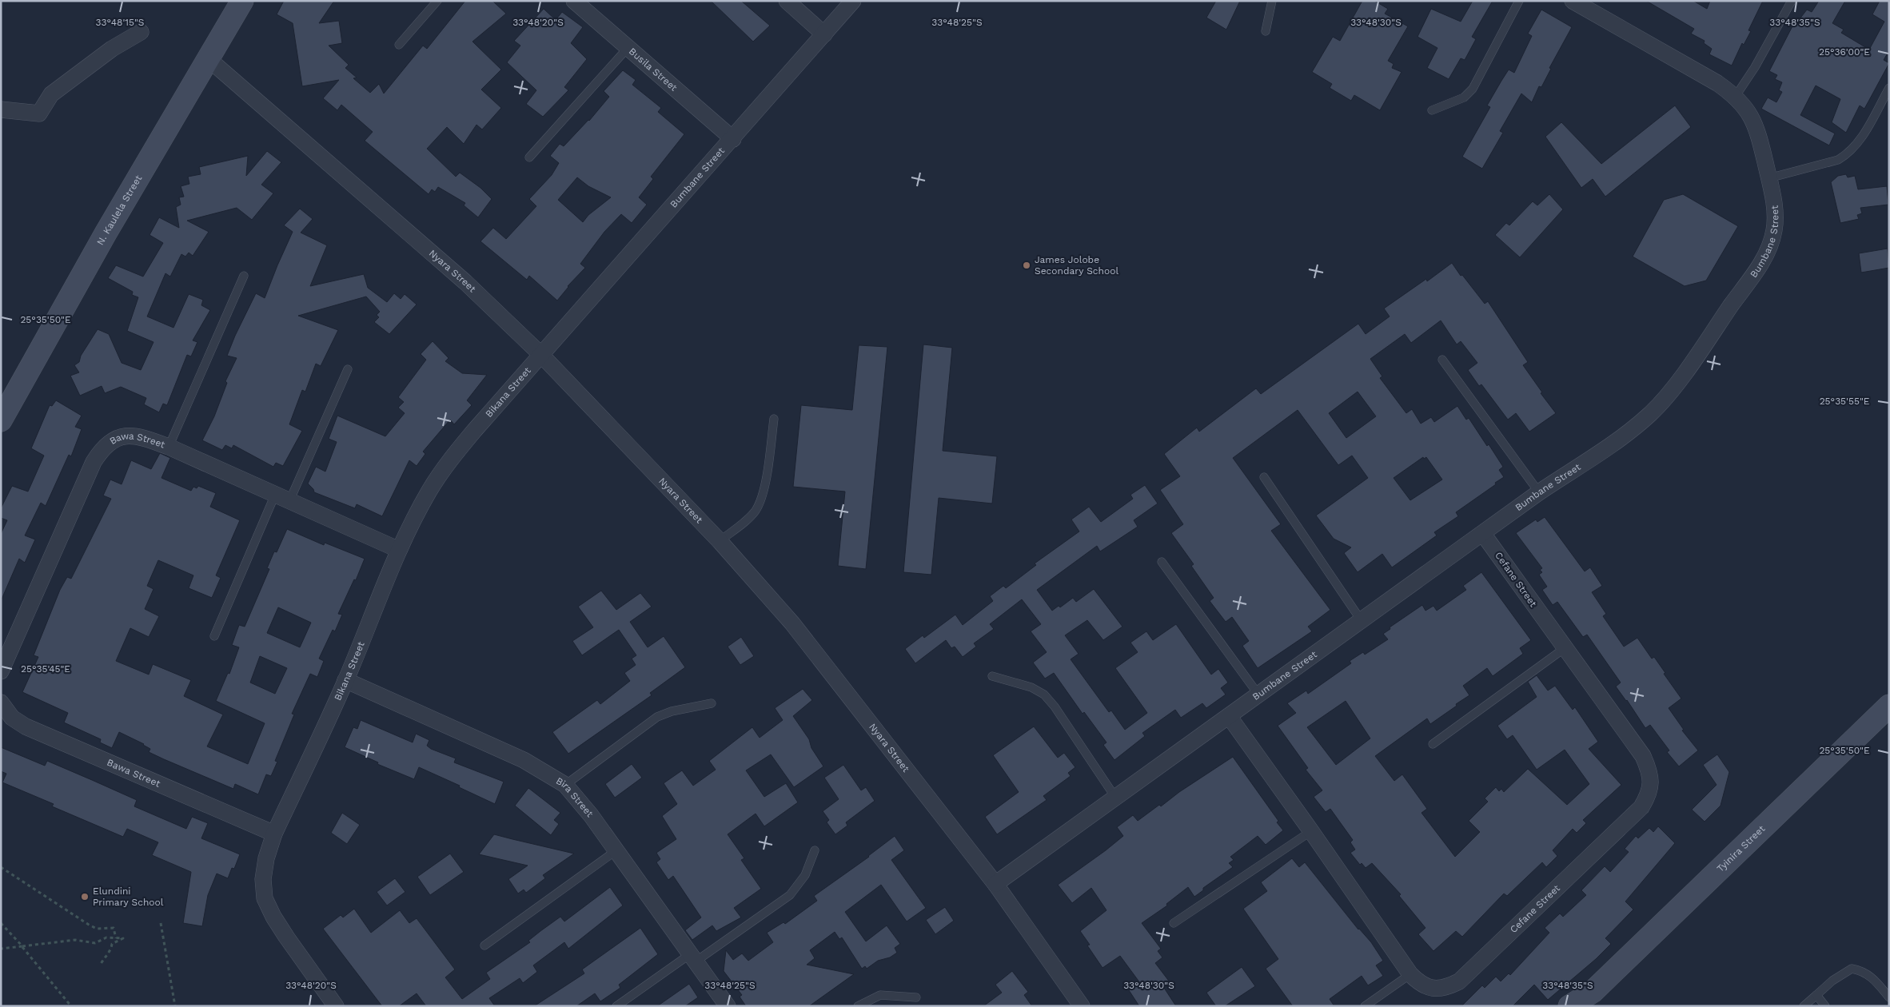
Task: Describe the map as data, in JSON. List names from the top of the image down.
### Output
{
  "streets": {
    "street": [
      "Busila Street",
      "Bumbane Street",
      "N. Kaulela Street",
      "Nyara Street",
      "Bikana Street",
      "Bawa Street",
      "Cefane Street",
      "Bira Street",
      "Tyinira Street"
    ]
  },
  "crossings": [
    ["Busila Street", "Bumbane Street"],
    ["Bumbane Street", "Nyara Street"],
    ["Bumbane Street", "Bikana Street"],
    ["Bumbane Street", "Cefane Street"],
    ["N. Kaulela Street", "Nyara Street"],
    ["Nyara Street", "Bikana Street"],
    ["Bikana Street", "Bawa Street"],
    ["Bikana Street", "Bira Street"]
  ],
  "places": ["James Jolobe Secondary School", "Elundini Primary School"],
  "coordinates": [
    "33°48'15\"S",
    "33°48'20\"S",
    "33°48'25\"S",
    "33°48'30\"S",
    "33°48'35\"S",
    "25°36'00\"E",
    "25°35'50\"E",
    "25°35'55\"E",
    "25°35'45\"E"
  ]
}
